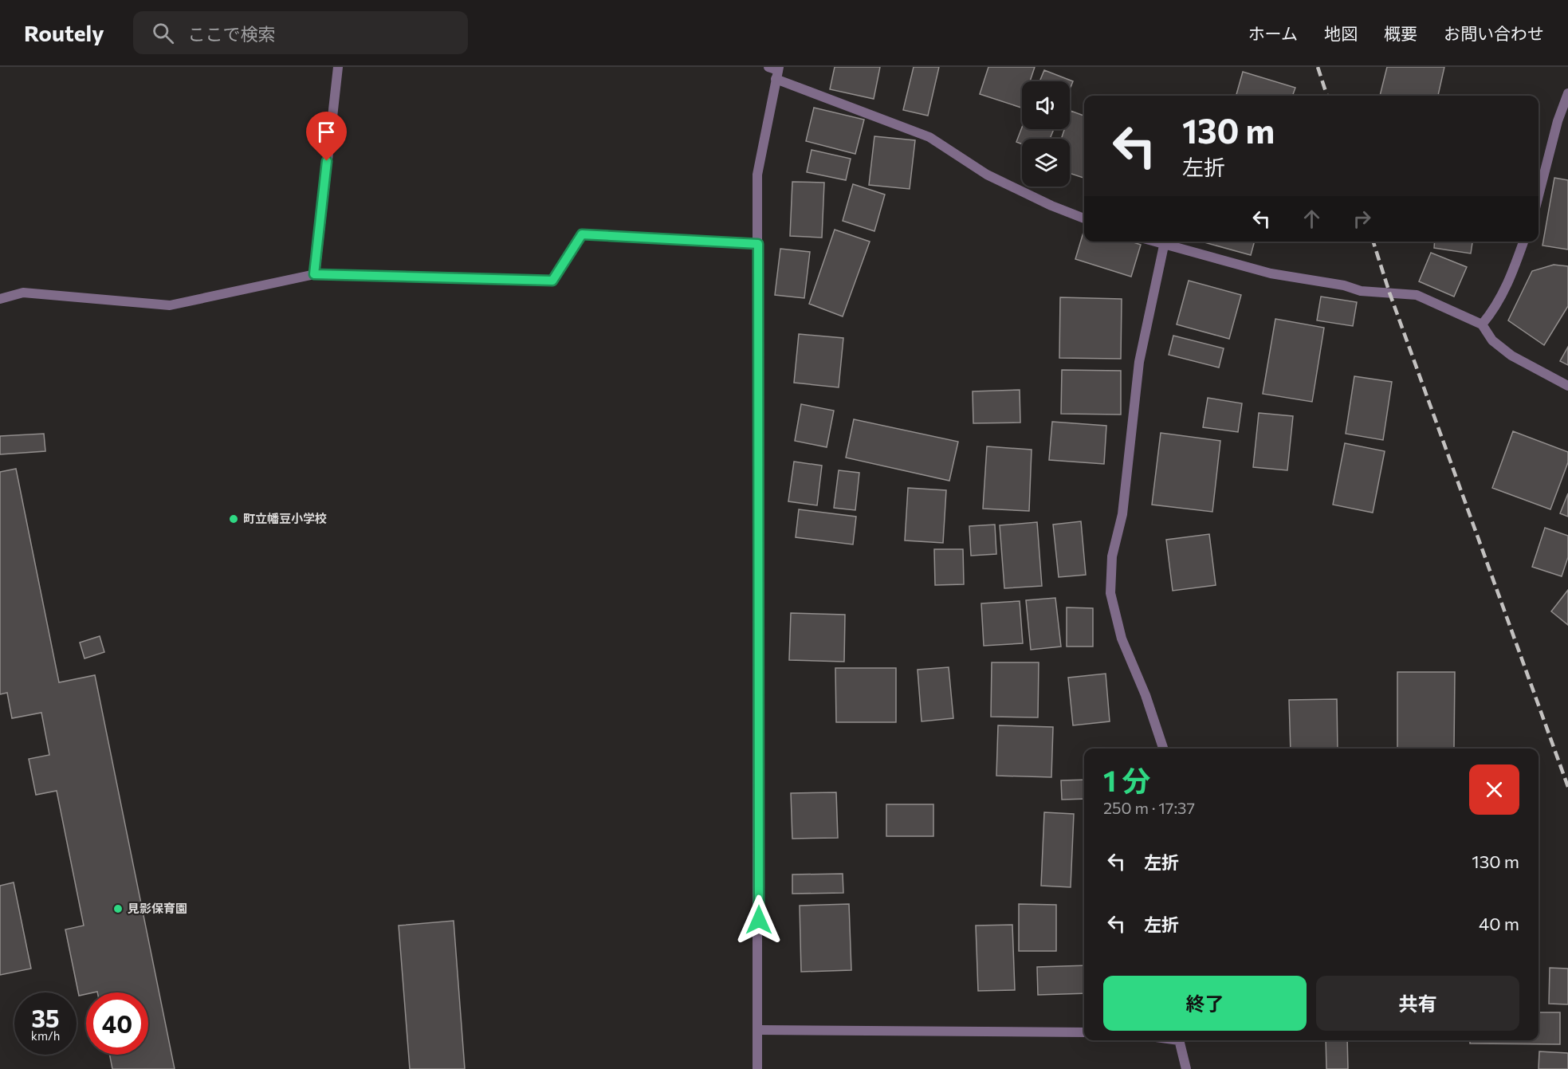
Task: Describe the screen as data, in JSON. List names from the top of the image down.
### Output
{
  "places": ["町立幡豆小学校", "見影保育園"],
  "page": {
    "header": "Routely",
    "search": "ここで検索",
    "nav": [
      "ホーム",
      "地図",
      "概要",
      "お問い合わせ"
    ],
    "turn": ["130 m", "左折"],
    "heading": ["1 分", "250 m · 17:37"],
    "list": [
      {
        "name": "左折",
        "value": "130 m"
      },
      {
        "name": "左折",
        "value": "40 m"
      }
    ],
    "buttons": ["終了", "共有"],
    "speed": "35 km/h",
    "limit": "40"
  }
}
